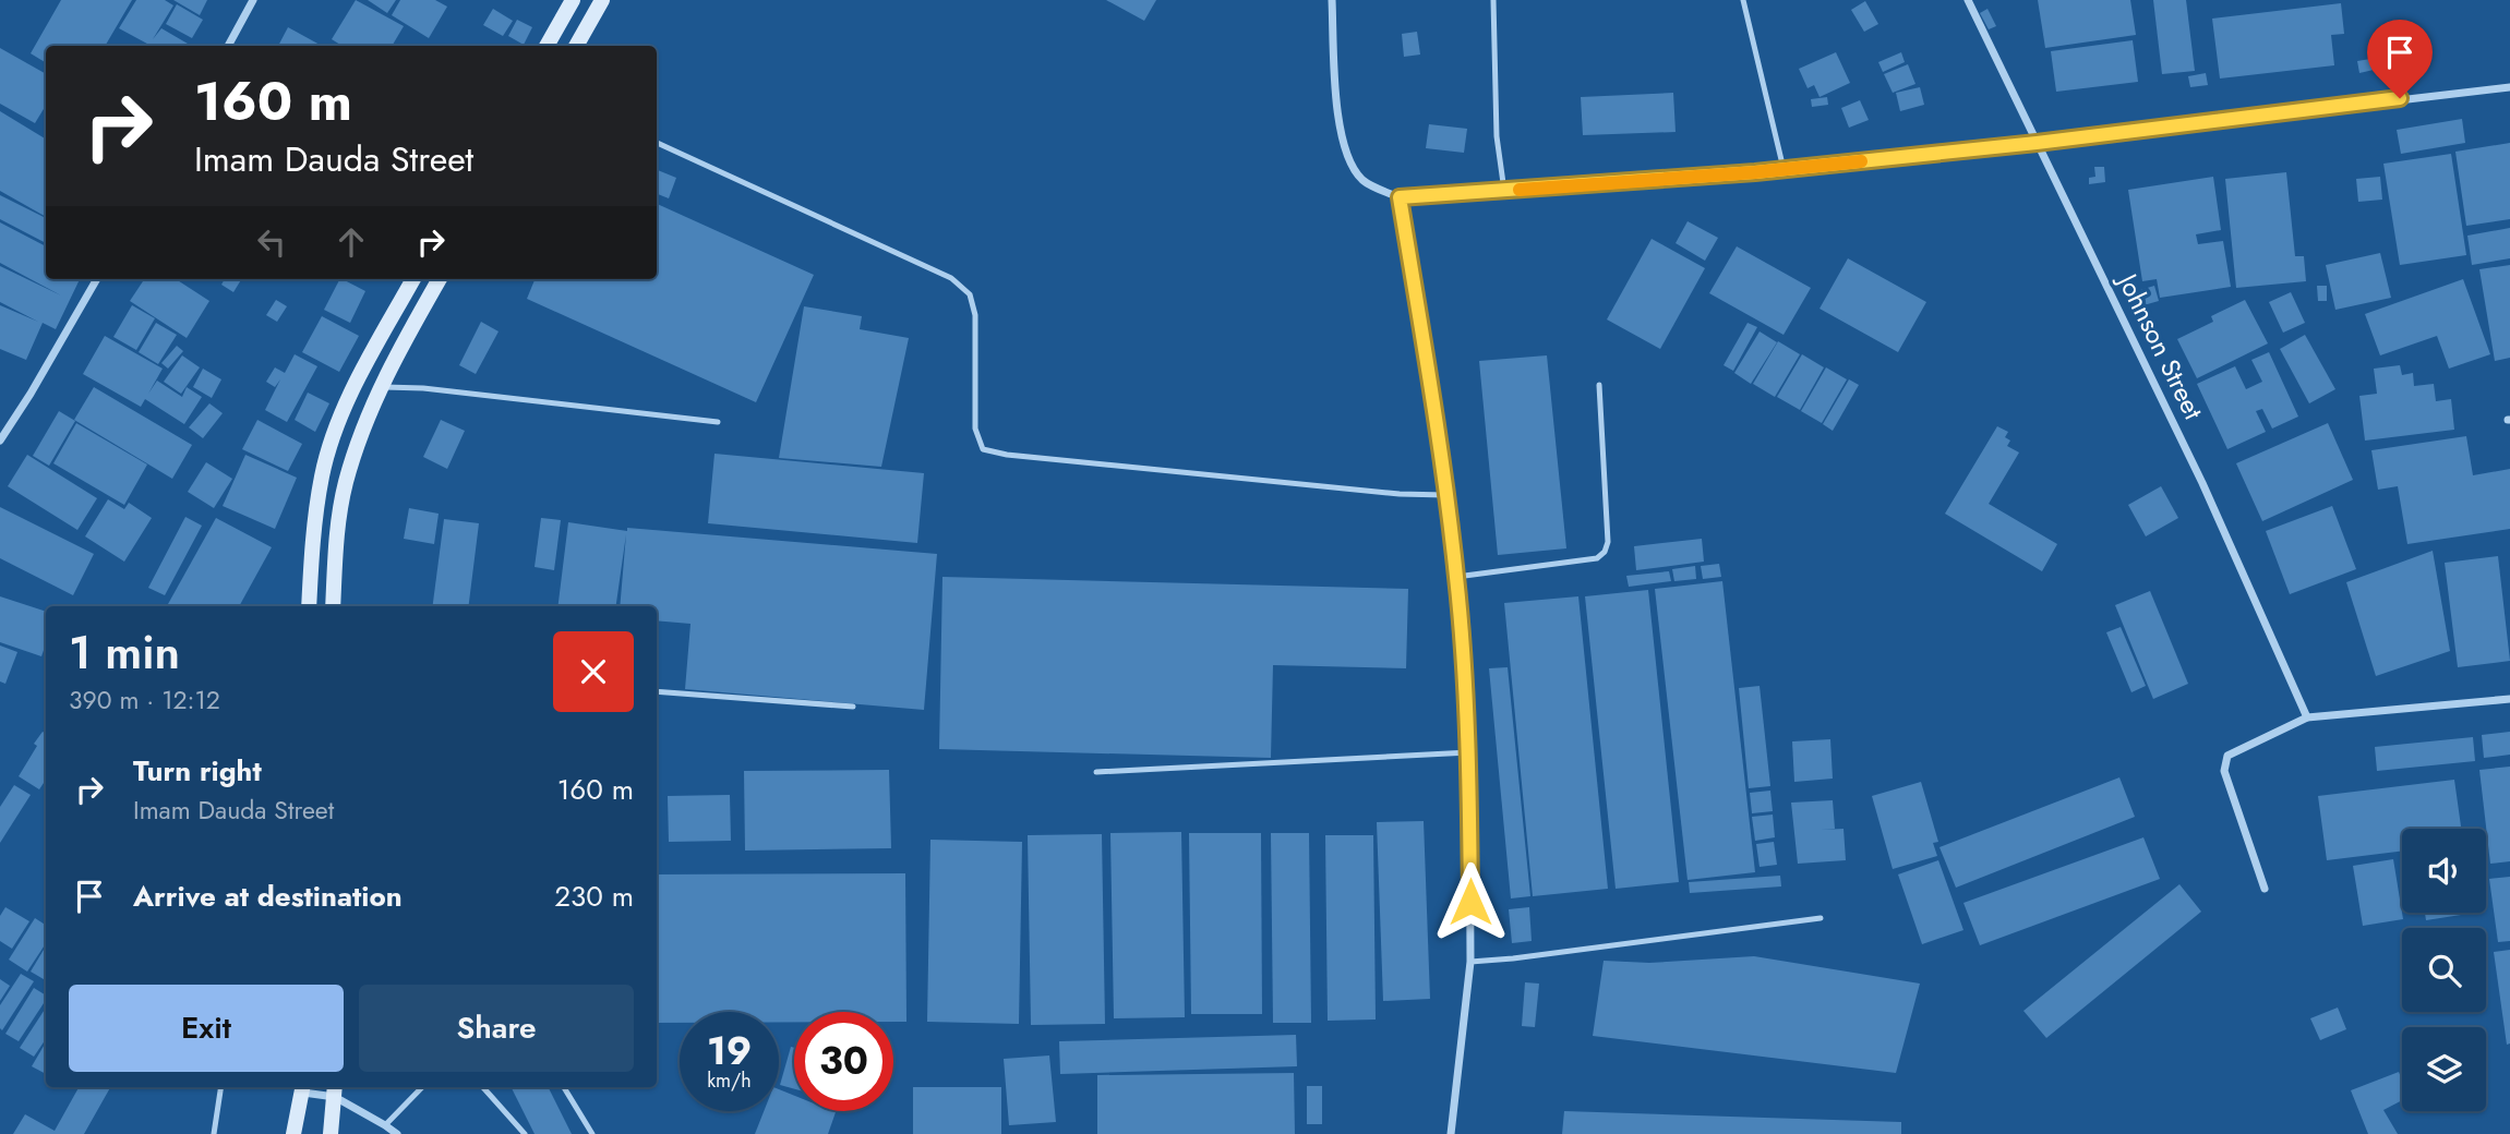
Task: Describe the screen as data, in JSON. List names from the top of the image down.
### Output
{
  "streets": {
    "street": ["Johnson Street"]
  },
  "page": {
    "turn": ["160 m", "Imam Dauda Street"],
    "heading": ["1 min", "390 m · 12:12"],
    "list": [
      {
        "name": "Turn right",
        "note": "Imam Dauda Street",
        "value": "160 m"
      },
      {
        "name": "Arrive at destination",
        "value": "230 m"
      }
    ],
    "buttons": ["Exit", "Share"],
    "speed": "19 km/h",
    "limit": "30"
  }
}
